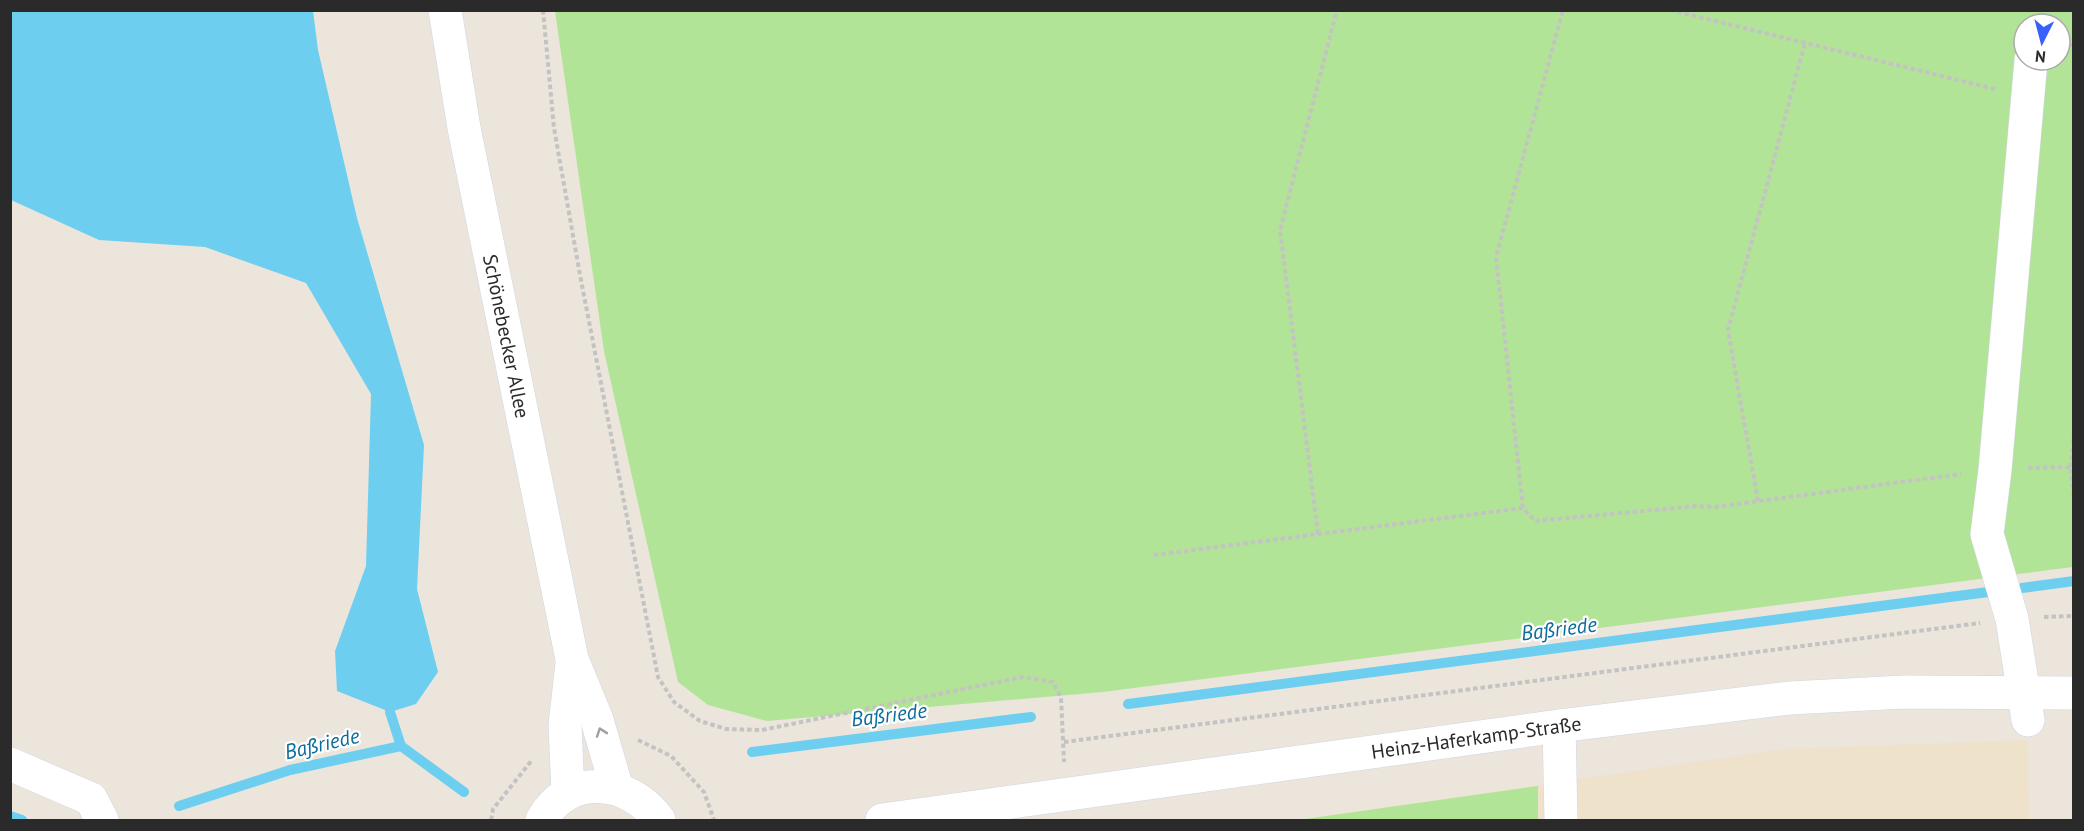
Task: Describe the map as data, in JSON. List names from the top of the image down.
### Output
{
  "streets": {
    "street": ["Schönebecker Allee", "Heinz-Haferkamp-Straße"]
  },
  "water": ["Baßriede"],
  "north": "bottom"
}
